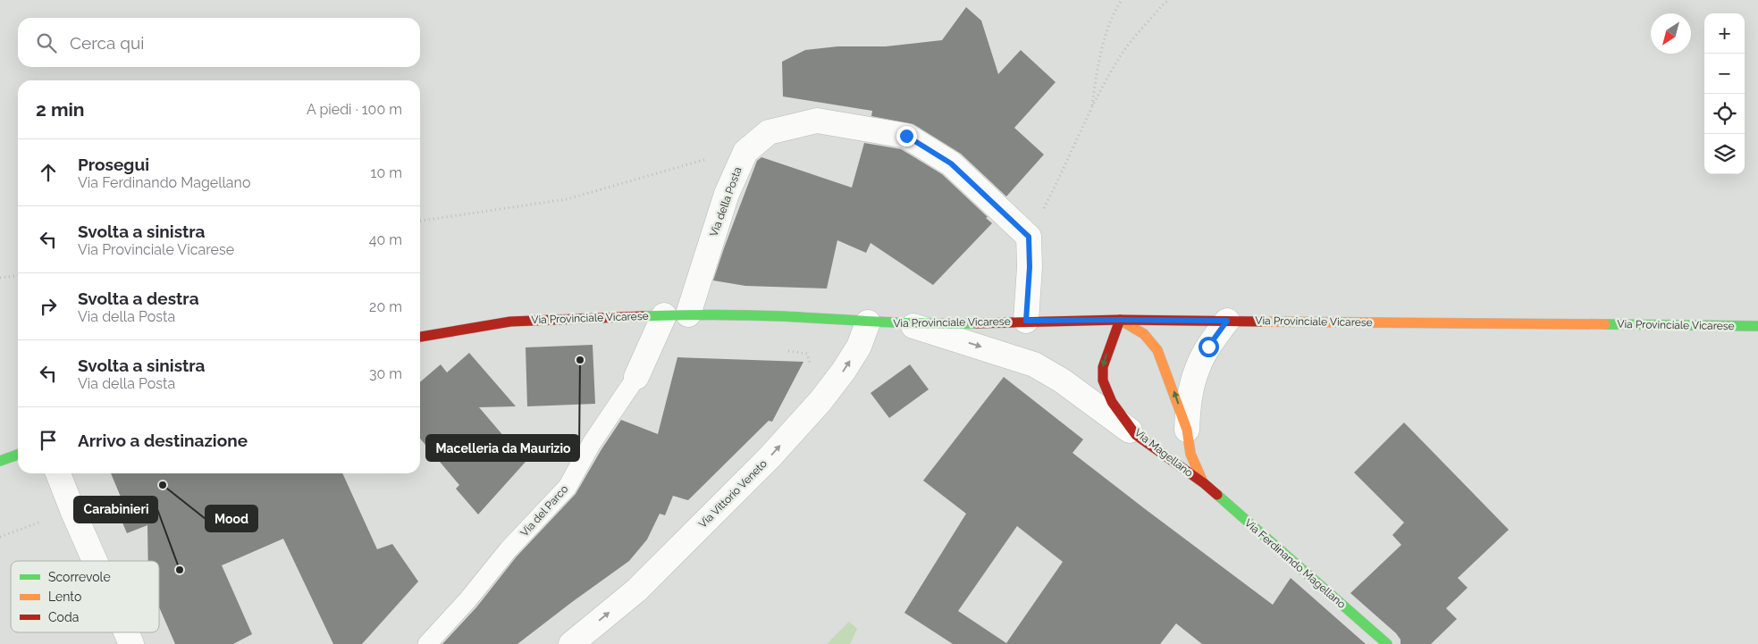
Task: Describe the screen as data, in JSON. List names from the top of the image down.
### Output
{
  "streets": {
    "main road": ["Via Provinciale Vicarese", "Via Magellano", "Via Ferdinando Magellano"],
    "street": ["Via della Posta", "Via Vittorio Veneto", "Via del Parco"]
  },
  "crossings": [
    ["Via della Posta", "Via Provinciale Vicarese"],
    ["Via Provinciale Vicarese", "Via Magellano"],
    ["Via Provinciale Vicarese", "Via Vittorio Veneto"],
    ["Via Provinciale Vicarese", "Via del Parco"],
    ["Via Magellano", "Via Ferdinando Magellano"]
  ],
  "one_way": ["Via Vittorio Veneto"],
  "places": ["Macelleria da Maurizio", "Mood", "Carabinieri"],
  "legend": ["Scorrevole", "Lento", "Coda"],
  "north": "bottom left",
  "page": {
    "map_buttons": ["+", "−"],
    "search": "Cerca qui",
    "heading": ["2 min", "A piedi · 100 m"],
    "list": [
      ["Prosegui", "Via Ferdinando Magellano", "10 m"],
      ["Svolta a sinistra", "Via Provinciale Vicarese", "40 m"],
      ["Svolta a destra", "Via della Posta", "20 m"],
      ["Svolta a sinistra", "Via della Posta", "30 m"],
      "Arrivo a destinazione"
    ]
  }
}
